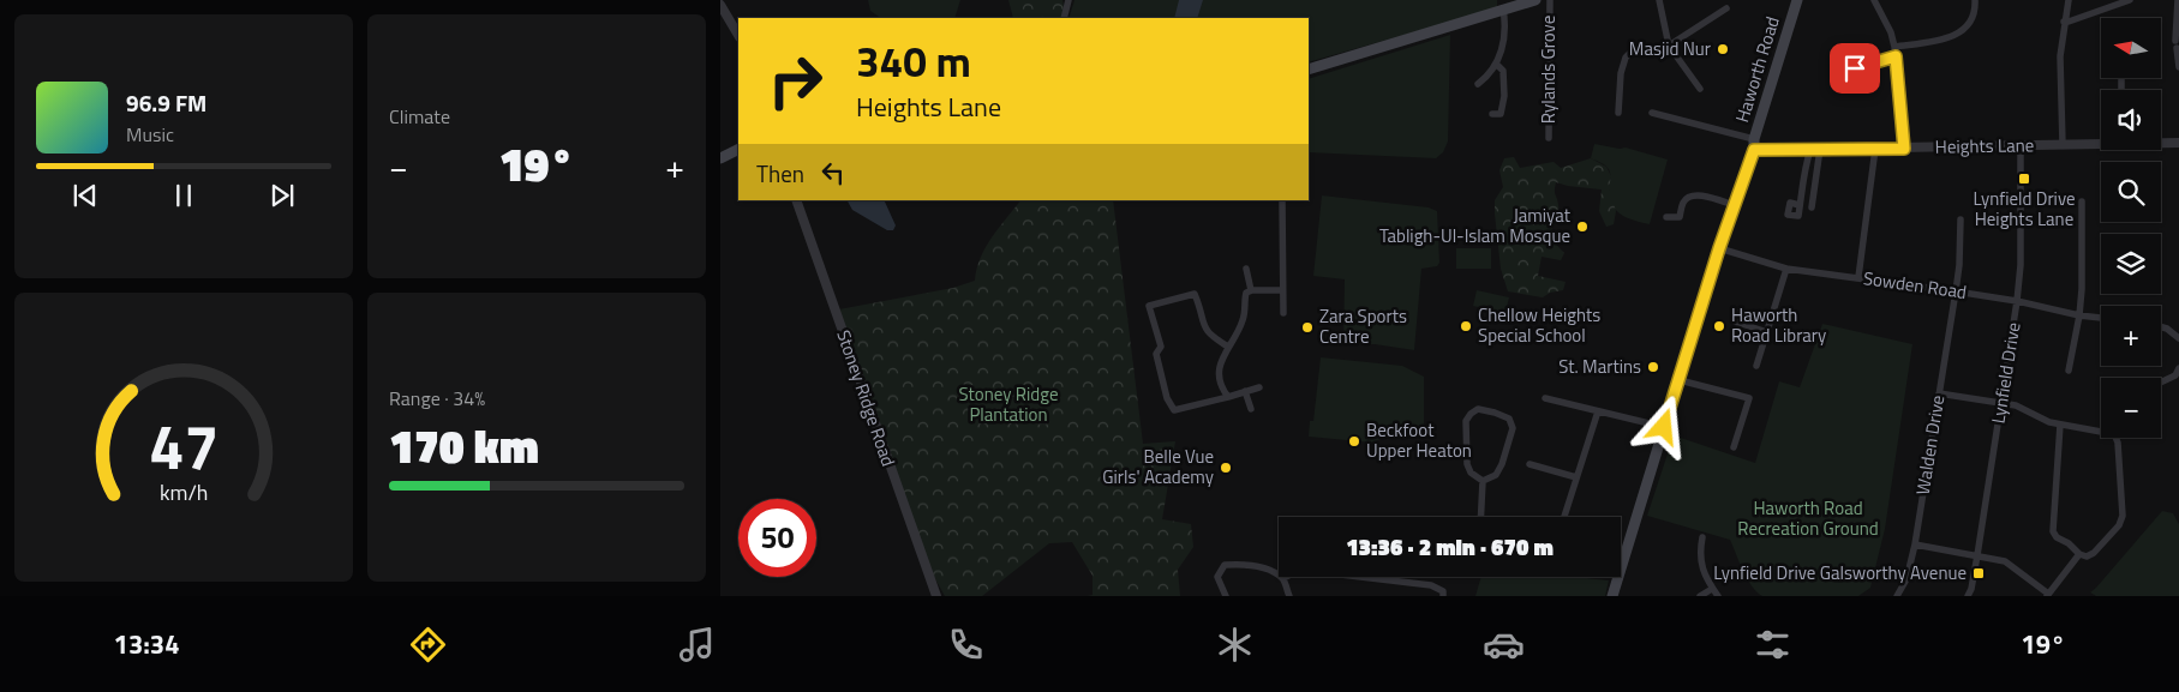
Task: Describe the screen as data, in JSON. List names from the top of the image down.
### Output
{
  "streets": {
    "main road": ["Haworth Road"],
    "street": [
      "Rylands Grove",
      "Heights Lane",
      "Sowden Road",
      "Lynfield Drive",
      "Stoney Ridge Road",
      "Walden Drive"
    ]
  },
  "crossings": [
    ["Haworth Road", "Heights Lane"],
    ["Haworth Road", "Sowden Road"],
    ["Heights Lane", "Lynfield Drive"],
    ["Sowden Road", "Lynfield Drive"],
    ["Sowden Road", "Walden Drive"]
  ],
  "parks": ["Stoney Ridge Plantation", "Haworth Road Recreation Ground"],
  "places": {
    "other": [
      "Masjid Nur",
      "Jamiyat Tabligh-Ul-Islam Mosque",
      "Chellow Heights Special School",
      "Haworth Road Library",
      "Zara Sports Centre",
      "St. Martins",
      "Beckfoot Upper Heaton",
      "Belle Vue Girls' Academy"
    ],
    "transit": ["Lynfield Drive Heights Lane", "Lynfield Drive Galsworthy Avenue"]
  },
  "north": "left",
  "page": {
    "tile": [
      "Climate",
      ["Range · 34%", "170 km"]
    ],
    "map_buttons": ["+", "−"],
    "turn": ["340 m", "Heights Lane"],
    "song": ["96.9 FM", "Music"],
    "heat": ["−", "19°", "+"],
    "then": "Then",
    "limit": "50",
    "trip": "13:36 · 2 min · 670 m",
    "tabs": ["13:34", "19°"],
    "gauge": ["47", "km/h"]
  }
}
